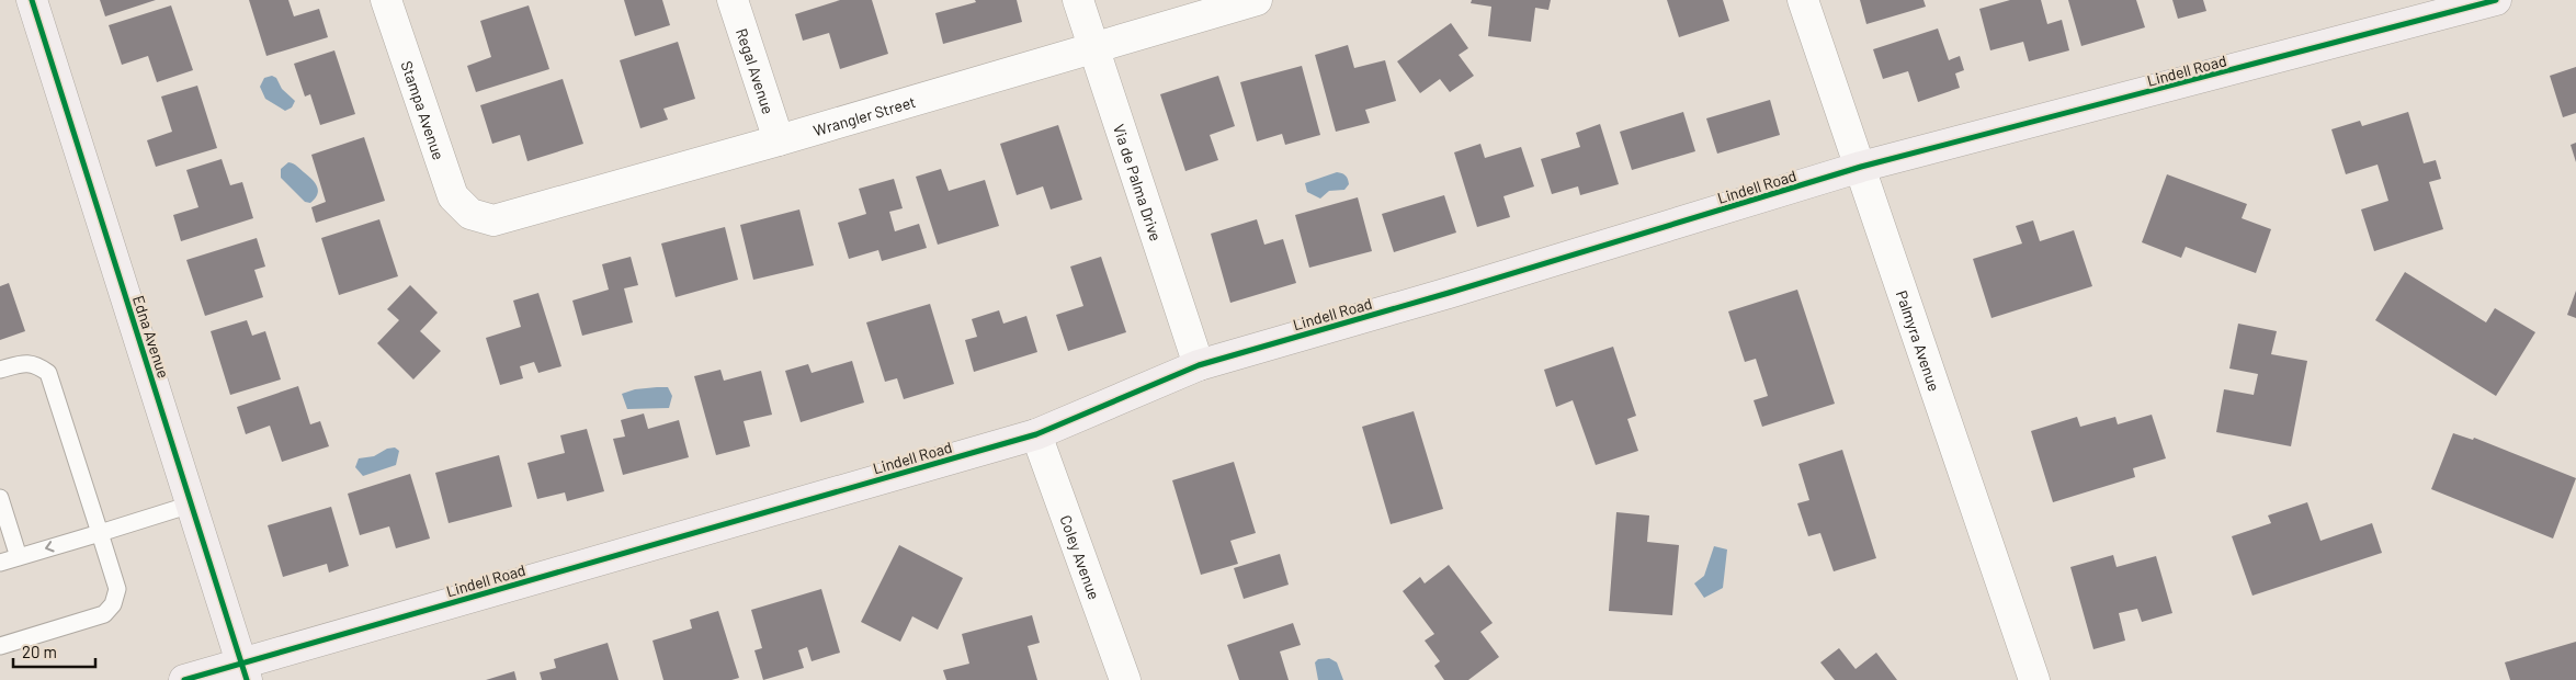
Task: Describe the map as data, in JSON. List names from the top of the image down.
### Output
{
  "streets": {
    "street": [
      "Regal Avenue",
      "Lindell Road",
      "Stampa Avenue",
      "Wrangler Street",
      "Via de Palma Drive",
      "Edna Avenue",
      "Palmyra Avenue",
      "Coley Avenue"
    ]
  },
  "crossings": [
    ["Regal Avenue", "Wrangler Street"],
    ["Lindell Road", "Via de Palma Drive"],
    ["Lindell Road", "Edna Avenue"],
    ["Lindell Road", "Palmyra Avenue"],
    ["Lindell Road", "Coley Avenue"],
    ["Stampa Avenue", "Wrangler Street"],
    ["Wrangler Street", "Via de Palma Drive"]
  ],
  "scale_bar": "20 m"
}
